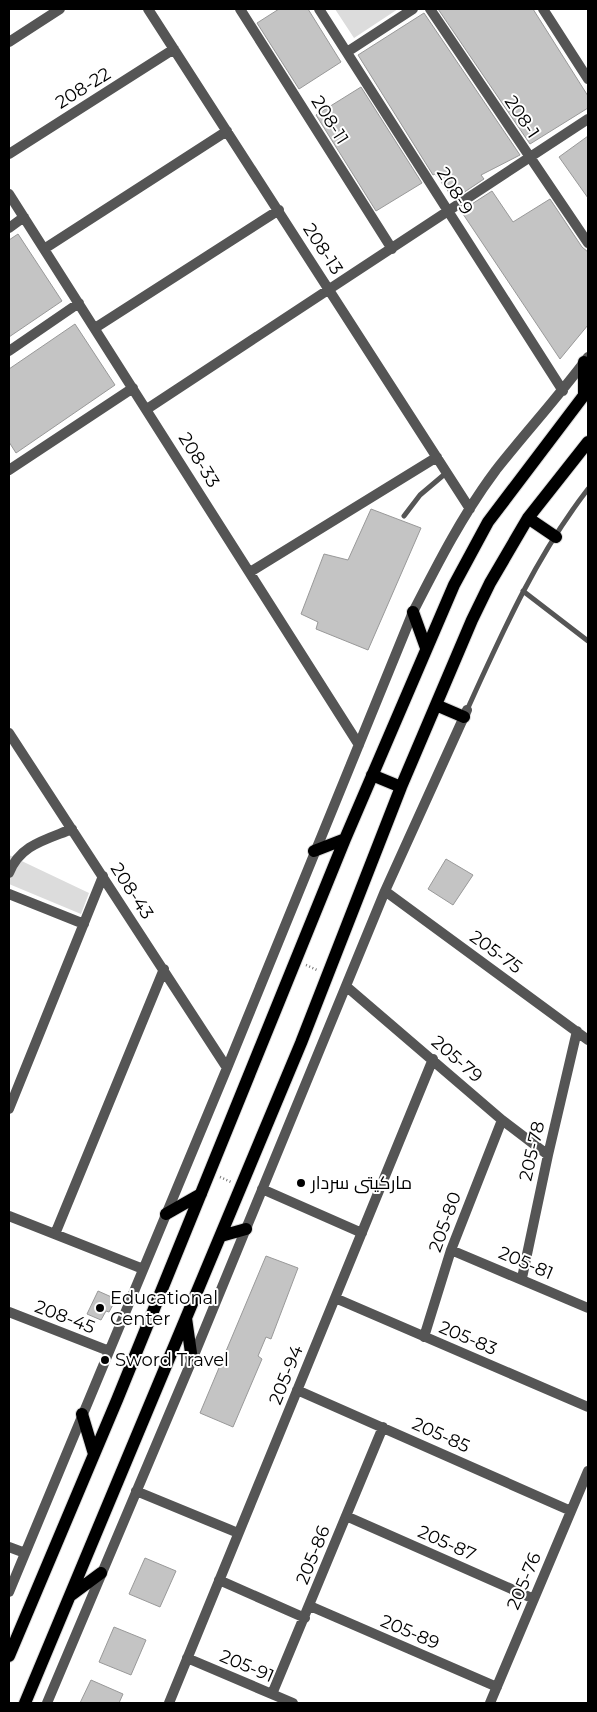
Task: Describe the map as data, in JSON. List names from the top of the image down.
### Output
{
  "streets": {
    "street": [
      "208-22",
      "208-1",
      "208-11",
      "208-9",
      "208-13",
      "208-33",
      "208-43",
      "205-75",
      "205-79",
      "205-78",
      "205-80",
      "205-81",
      "208-45",
      "205-83",
      "205-94",
      "205-85",
      "205-87",
      "205-86",
      "205-76",
      "205-89",
      "205-91"
    ]
  },
  "crossings": [
    ["208-22", "208-13"],
    ["205-75", "205-78"],
    ["205-79", "205-78"],
    ["205-79", "205-80"],
    ["205-79", "205-94"],
    ["205-78", "205-81"],
    ["205-80", "205-81"],
    ["205-80", "205-83"],
    ["205-83", "205-94"],
    ["205-94", "205-85"],
    ["205-94", "205-91"],
    ["205-85", "205-86"],
    ["205-85", "205-76"],
    ["205-87", "205-86"],
    ["205-87", "205-76"],
    ["205-86", "205-89"],
    ["205-86", "205-91"],
    ["205-76", "205-89"]
  ],
  "places": ["ماركيتى سردار", "Educational Center", "Sword Travel"]
}
